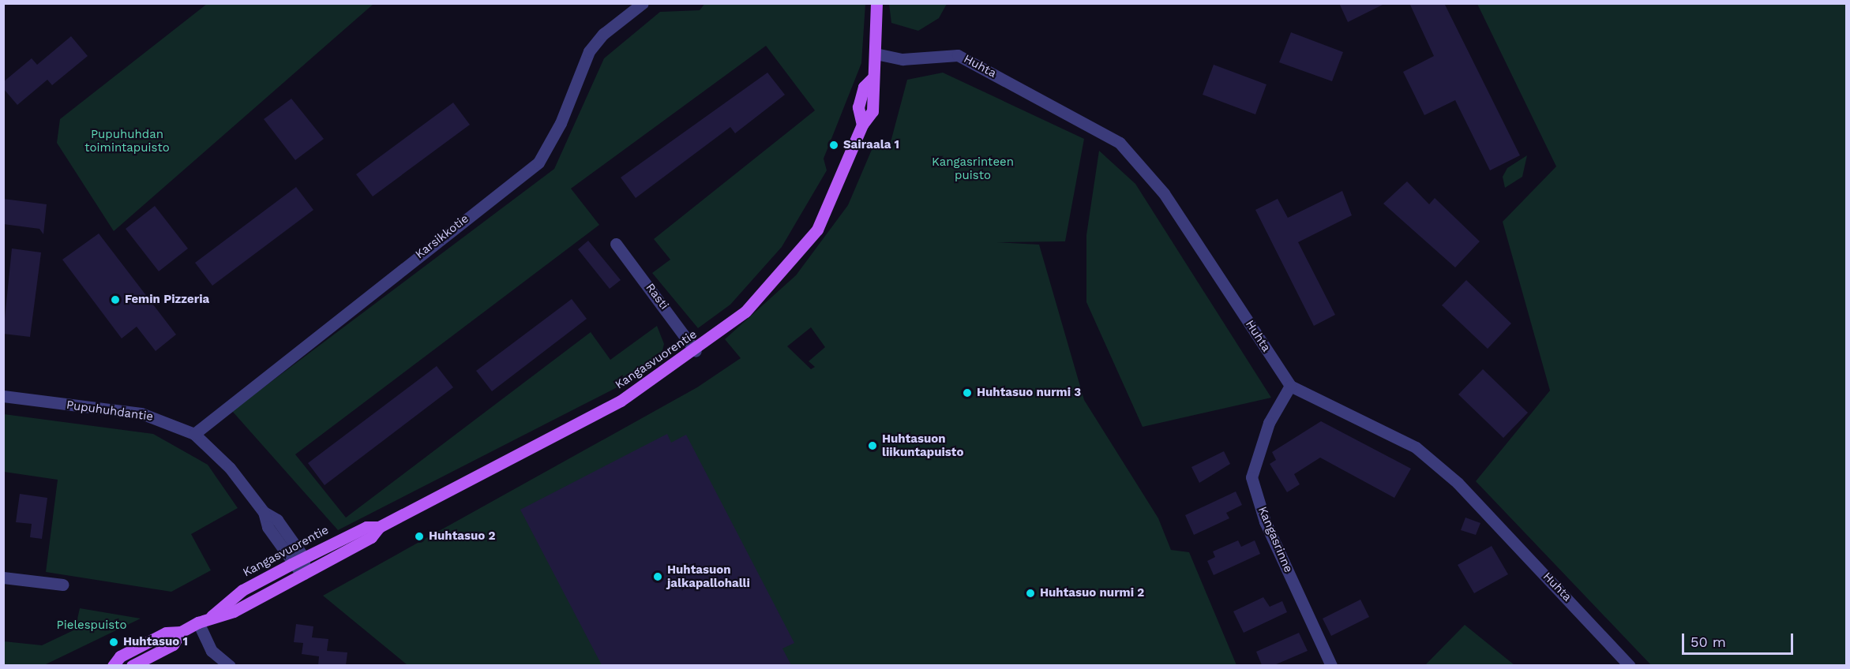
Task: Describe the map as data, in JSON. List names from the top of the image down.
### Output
{
  "streets": {
    "main road": ["Kangasvuorentie"],
    "street": [
      "Huhta",
      "Karsikkotie",
      "Rasti",
      "Pupuhuhdantie",
      "Kangasrinne"
    ]
  },
  "crossings": [
    ["Huhta", "Kangasvuorentie"],
    ["Huhta", "Kangasrinne"],
    ["Karsikkotie", "Pupuhuhdantie"],
    ["Rasti", "Kangasvuorentie"],
    ["Kangasvuorentie", "Pupuhuhdantie"]
  ],
  "parks": ["Pupuhuhdan toimintapuisto", "Kangasrinteen puisto", "Pielespuisto"],
  "places": [
    "Sairaala 1",
    "Femin Pizzeria",
    "Huhtasuo nurmi 3",
    "Huhtasuon liikuntapuisto",
    "Huhtasuo 2",
    "Huhtasuon jalkapallohalli",
    "Huhtasuo nurmi 2",
    "Huhtasuo 1"
  ],
  "scale_bar": "50 m"
}
